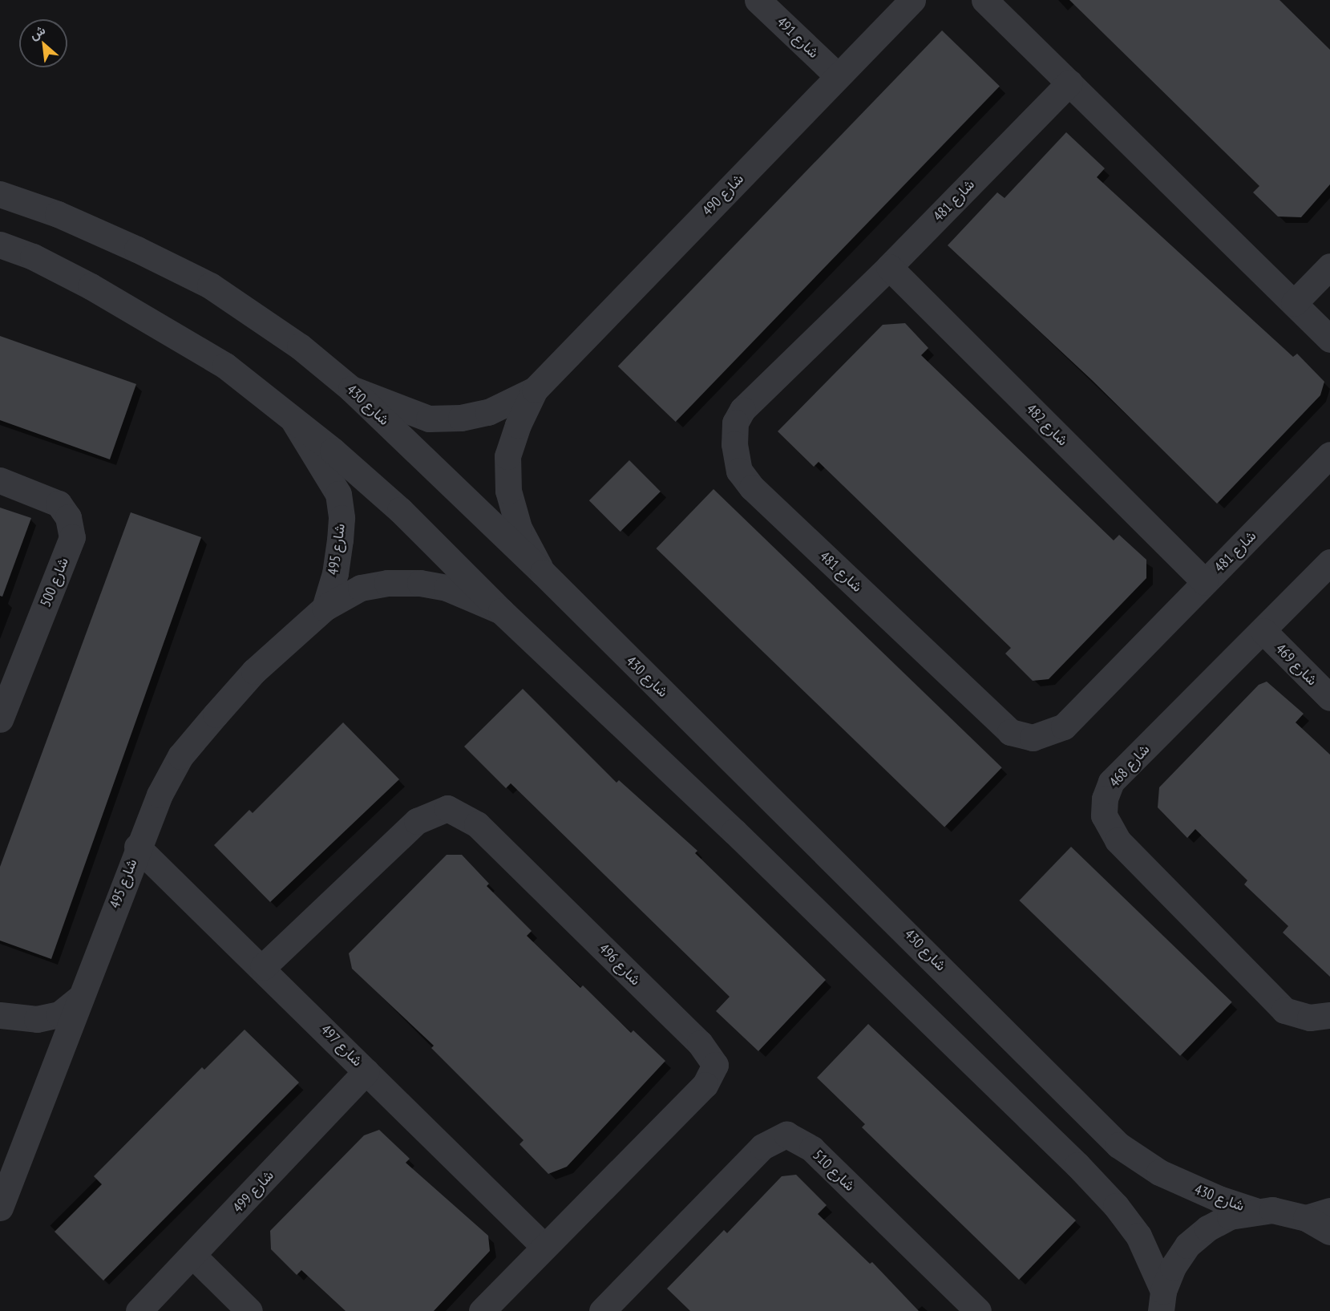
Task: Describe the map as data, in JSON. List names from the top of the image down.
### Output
{
  "streets": {
    "street": [
      "شارع 491",
      "شارع 490",
      "شارع 481",
      "شارع 430",
      "شارع 482",
      "شارع 495",
      "شارع 500",
      "شارع 469",
      "شارع 468",
      "شارع 496",
      "شارع 497",
      "شارع 510",
      "شارع 499"
    ]
  },
  "crossings": [
    ["شارع 491", "شارع 490"],
    ["شارع 490", "شارع 430"],
    ["شارع 481", "شارع 482"],
    ["شارع 495", "شارع 497"],
    ["شارع 469", "شارع 468"],
    ["شارع 496", "شارع 497"],
    ["شارع 497", "شارع 499"]
  ],
  "north": "top left"
}
